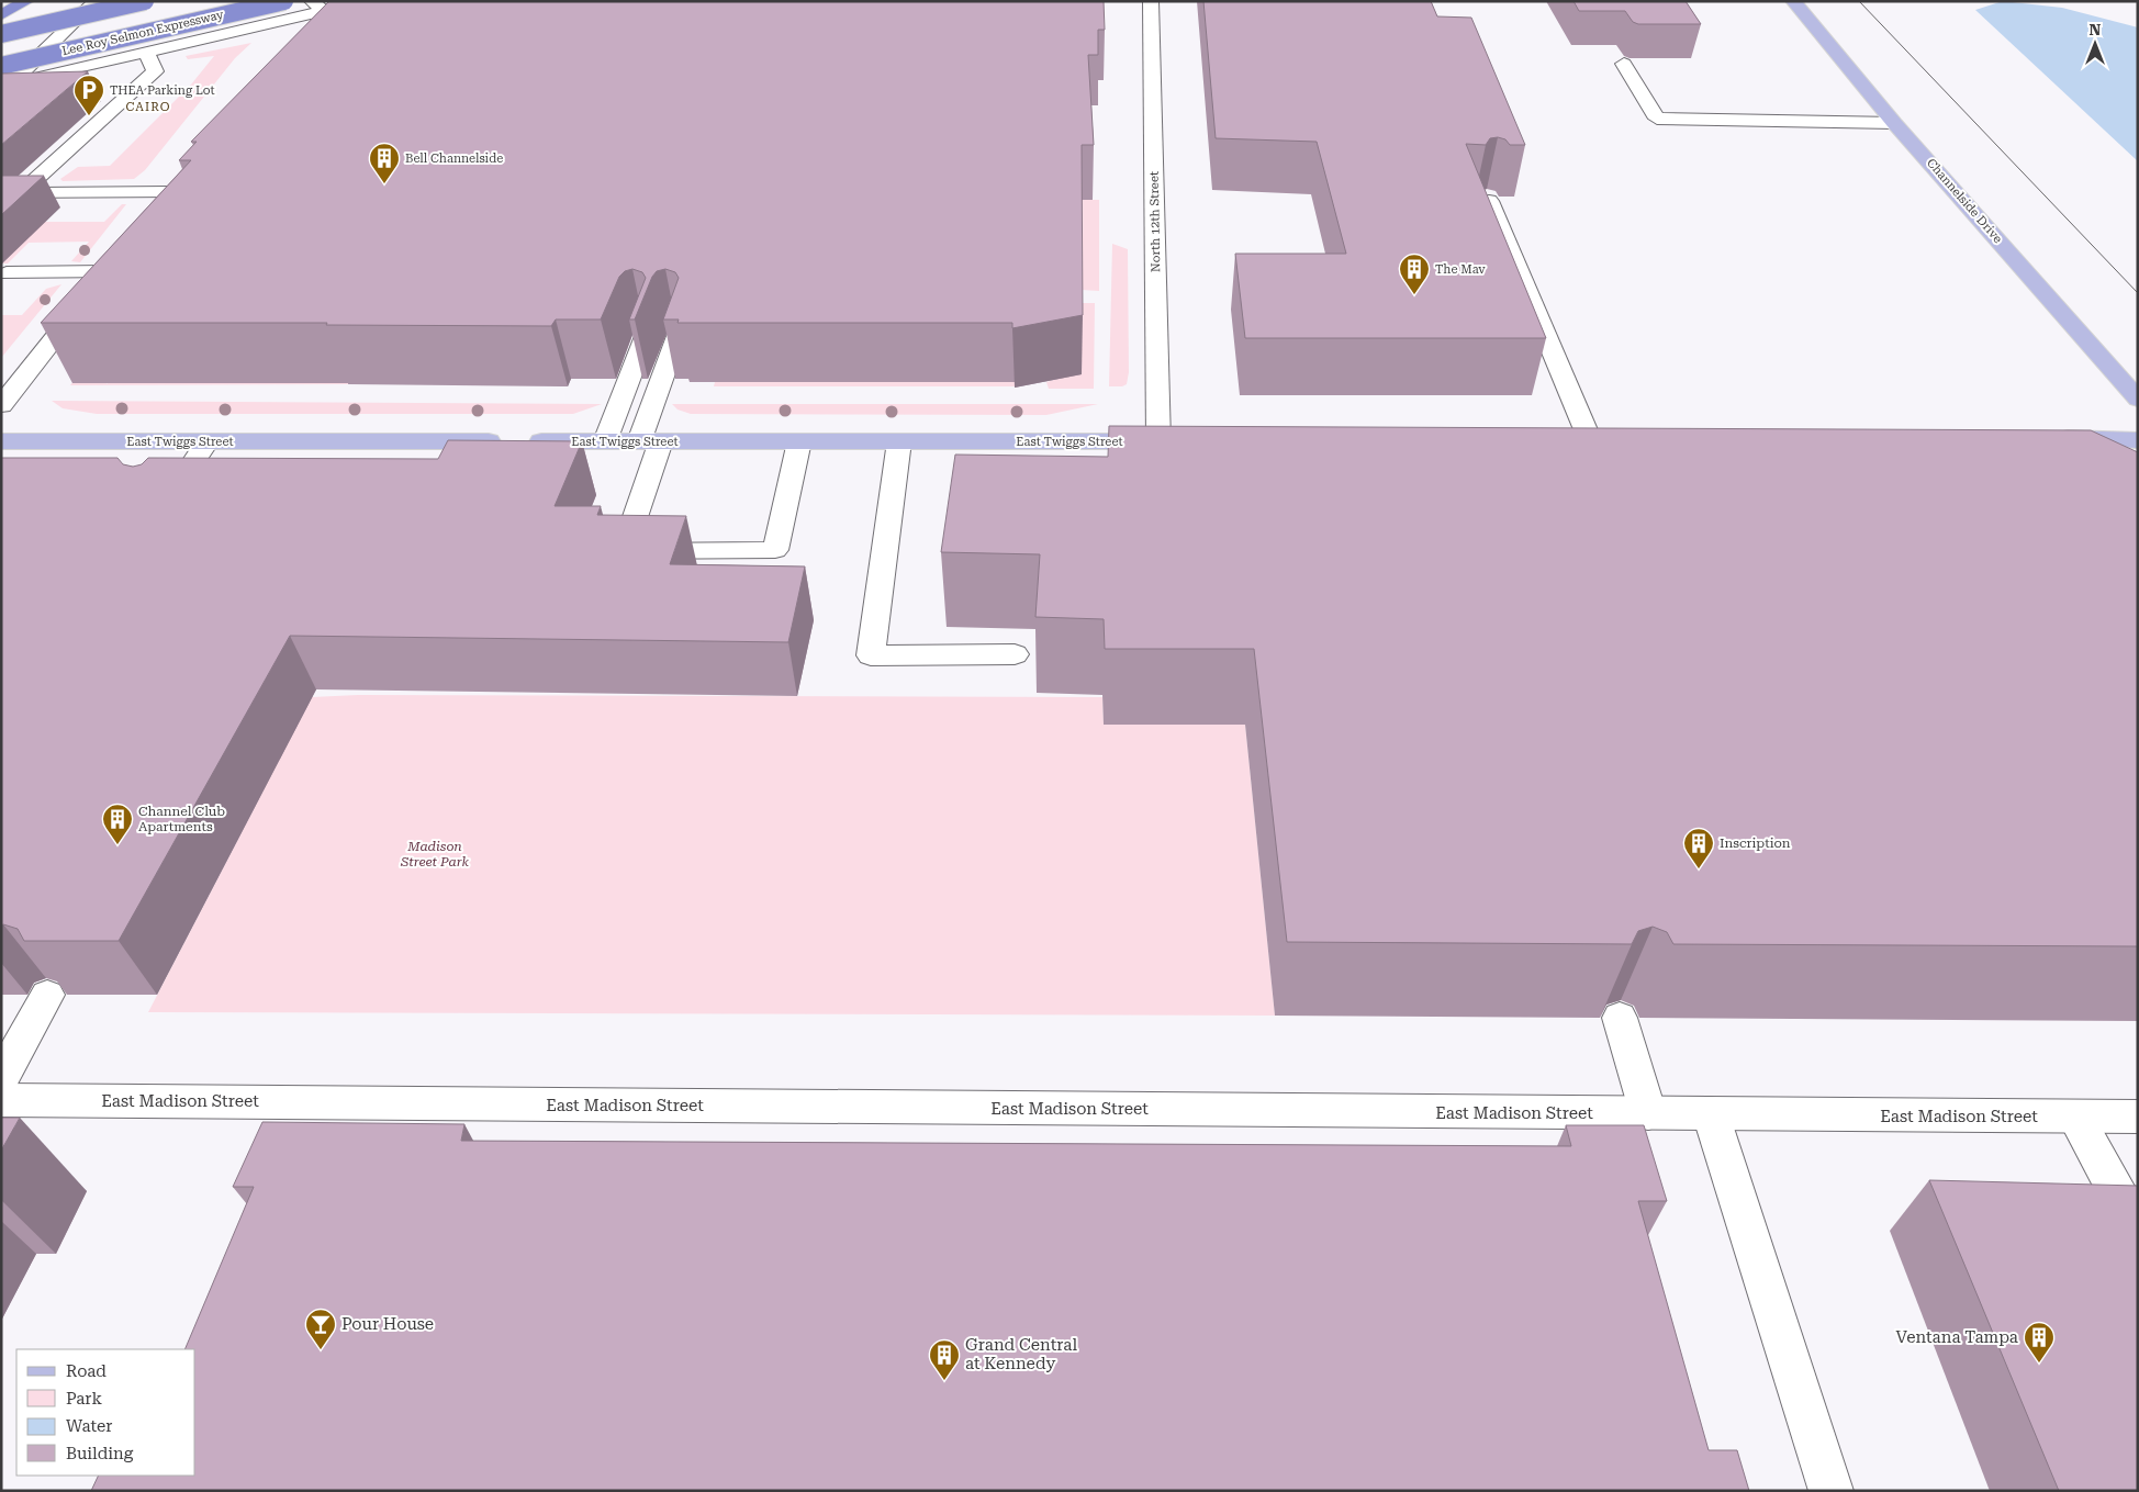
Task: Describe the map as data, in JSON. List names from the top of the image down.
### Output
{
  "streets": {
    "highway": ["Lee Roy Selmon Expressway"],
    "main road": ["Channelside Drive", "East Twiggs Street"],
    "street": ["North 12th Street", "East Madison Street"]
  },
  "crossings": [
    ["North 12th Street", "East Twiggs Street"]
  ],
  "districts": ["CAIRO"],
  "parks": ["Madison Street Park"],
  "places": {
    "parking": ["THEA Parking Lot"],
    "building": [
      "Bell Channelside",
      "The Mav",
      "Channel Club Apartments",
      "Inscription",
      "Ventana Tampa",
      "Grand Central at Kennedy"
    ],
    "bar": ["Pour House"]
  },
  "legend": [
    "Road",
    "Park",
    "Water",
    "Building"
  ],
  "north": "top"
}
